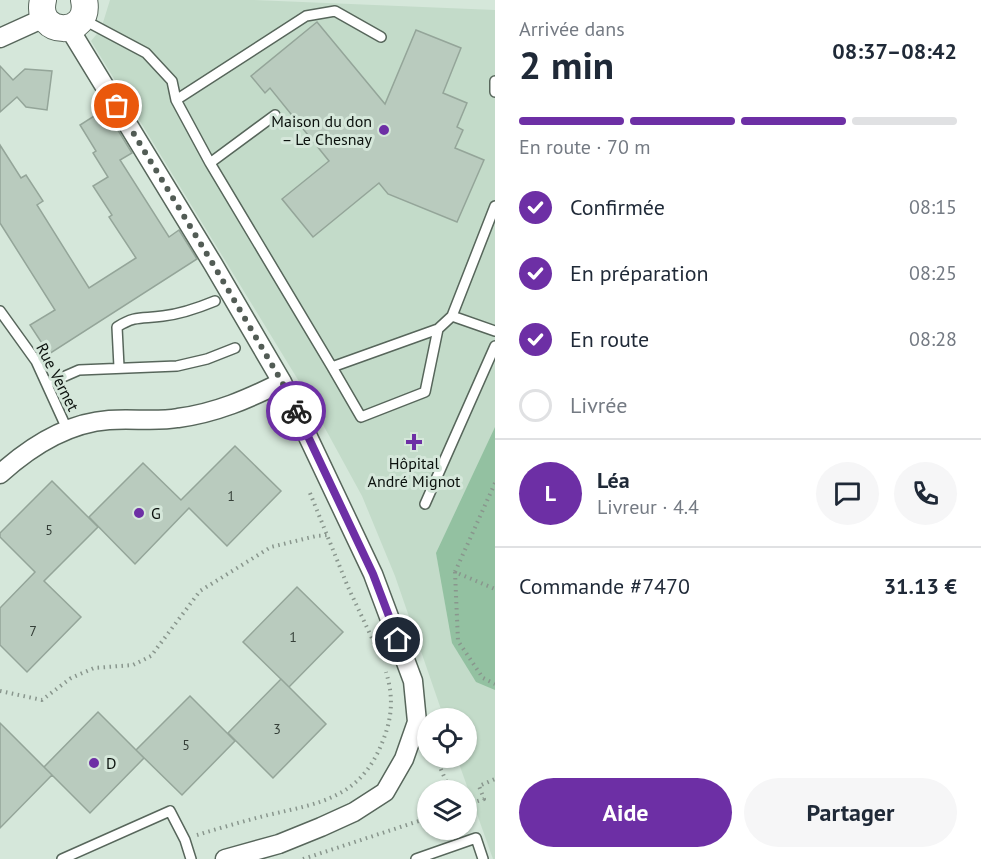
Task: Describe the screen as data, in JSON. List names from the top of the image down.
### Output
{
  "streets": {
    "lane": ["Rue Vernet"]
  },
  "places": {
    "other": ["Maison du don – Le Chesnay", "G", "D"],
    "health": ["Hôpital André Mignot"]
  },
  "house_numbers": [
    "1",
    "5",
    "7",
    "1",
    "3",
    "5"
  ],
  "page": {
    "heading": ["2 min", "Arrivée dans", "08:37–08:42"],
    "panel": [
      "Léa",
      "Livreur · 4.4",
      "Commande #7470",
      "31.13 €"
    ],
    "bar": "En route · 70 m",
    "list": [
      ["Confirmée", "08:15"],
      ["En préparation", "08:25"],
      ["En route", "08:28"],
      "Livrée"
    ],
    "round": "L",
    "buttons": ["Aide", "Partager"]
  }
}
